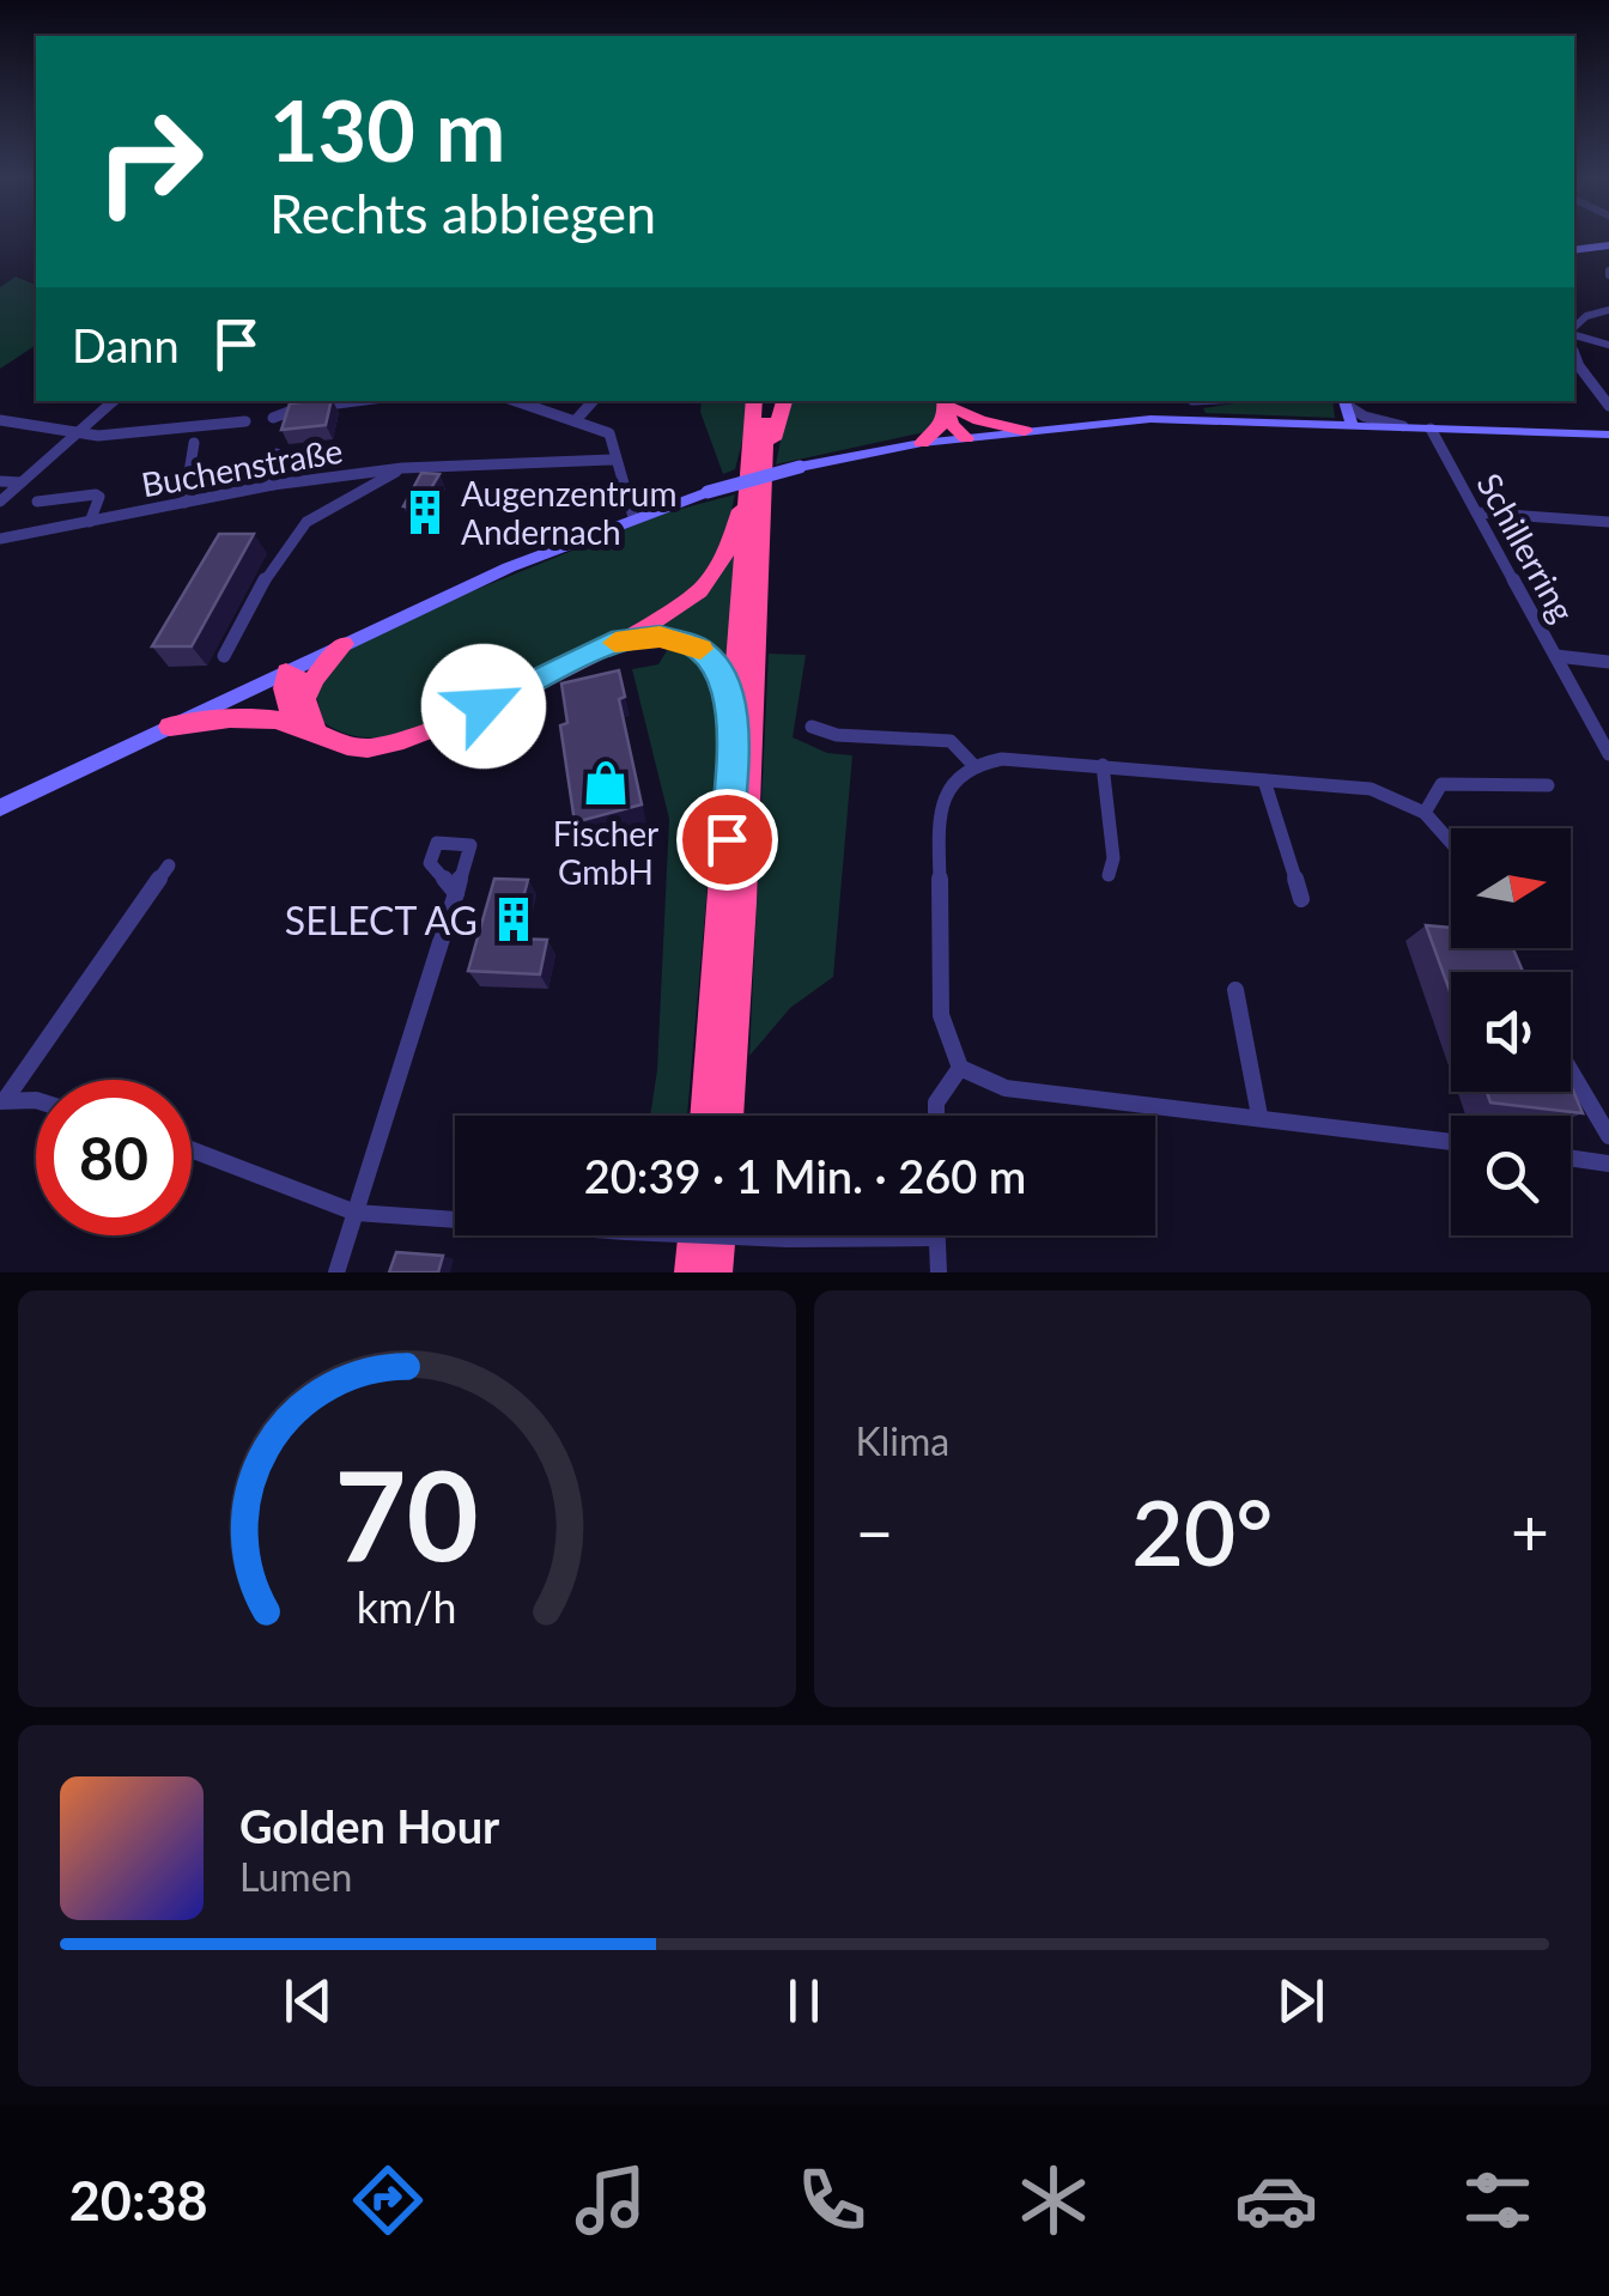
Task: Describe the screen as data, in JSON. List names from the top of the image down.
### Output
{
  "streets": {
    "street": ["Buchenstraße", "Schillerring"]
  },
  "places": {
    "building": ["Augenzentrum Andernach", "SELECT AG"],
    "shop": ["Fischer GmbH"]
  },
  "north": "right",
  "page": {
    "turn": ["130 m", "Rechts abbiegen"],
    "then": "Dann",
    "limit": "80",
    "trip": "20:39 · 1 Min. · 260 m",
    "tile": "Klima",
    "heat": ["−", "20°", "+"],
    "song": ["Golden Hour", "Lumen"],
    "tabs": "20:38",
    "gauge": ["70", "km/h"]
  }
}
